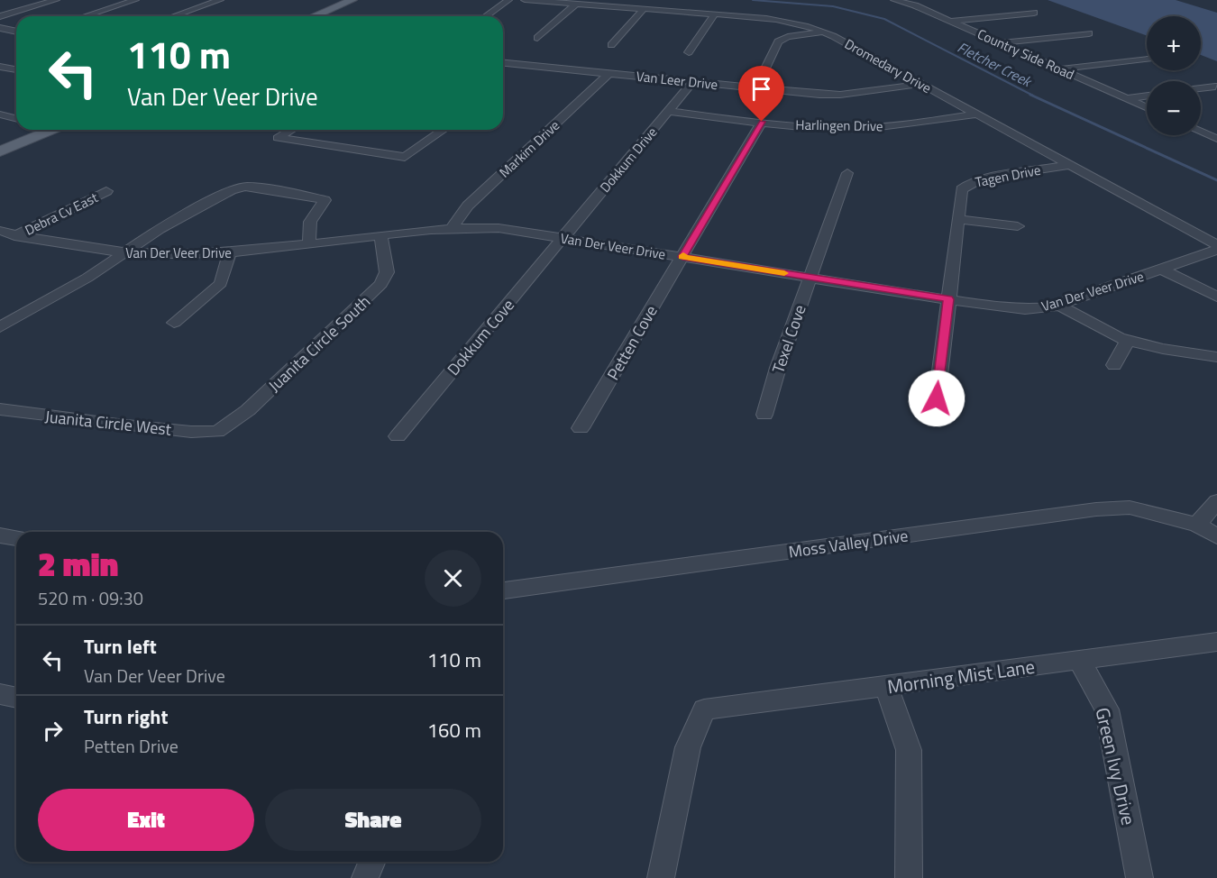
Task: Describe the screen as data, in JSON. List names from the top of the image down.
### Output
{
  "streets": {
    "street": [
      "Country Side Road",
      "Dromedary Drive",
      "Van Leer Drive",
      "Harlingen Drive",
      "Markim Drive",
      "Dokkum Drive",
      "Tagen Drive",
      "Debra Cv East",
      "Van Der Veer Drive",
      "Dokkum Cove",
      "Texel Cove",
      "Petten Cove",
      "Juanita Circle South",
      "Juanita Circle West",
      "Moss Valley Drive",
      "Morning Mist Lane",
      "Green Ivy Drive"
    ]
  },
  "crossings": [
    ["Dromedary Drive", "Van Leer Drive"],
    ["Dromedary Drive", "Harlingen Drive"],
    ["Dromedary Drive", "Tagen Drive"],
    ["Dromedary Drive", "Van Der Veer Drive"],
    ["Van Leer Drive", "Markim Drive"],
    ["Van Leer Drive", "Dokkum Drive"],
    ["Harlingen Drive", "Dokkum Drive"],
    ["Harlingen Drive", "Petten Cove"],
    ["Markim Drive", "Van Der Veer Drive"],
    ["Dokkum Drive", "Van Der Veer Drive"],
    ["Dokkum Drive", "Dokkum Cove"],
    ["Tagen Drive", "Van Der Veer Drive"],
    ["Debra Cv East", "Van Der Veer Drive"],
    ["Van Der Veer Drive", "Dokkum Cove"],
    ["Van Der Veer Drive", "Texel Cove"],
    ["Van Der Veer Drive", "Petten Cove"],
    ["Van Der Veer Drive", "Juanita Circle South"],
    ["Juanita Circle South", "Juanita Circle West"],
    ["Morning Mist Lane", "Green Ivy Drive"]
  ],
  "water": ["Fletcher Creek"],
  "page": {
    "map_buttons": ["+", "−"],
    "turn": ["110 m", "Van Der Veer Drive"],
    "heading": ["2 min", "520 m · 09:30"],
    "list": [
      {
        "name": "Turn left",
        "note": "Van Der Veer Drive",
        "value": "110 m"
      },
      {
        "name": "Turn right",
        "note": "Petten Drive",
        "value": "160 m"
      }
    ],
    "buttons": ["Exit", "Share"]
  }
}
